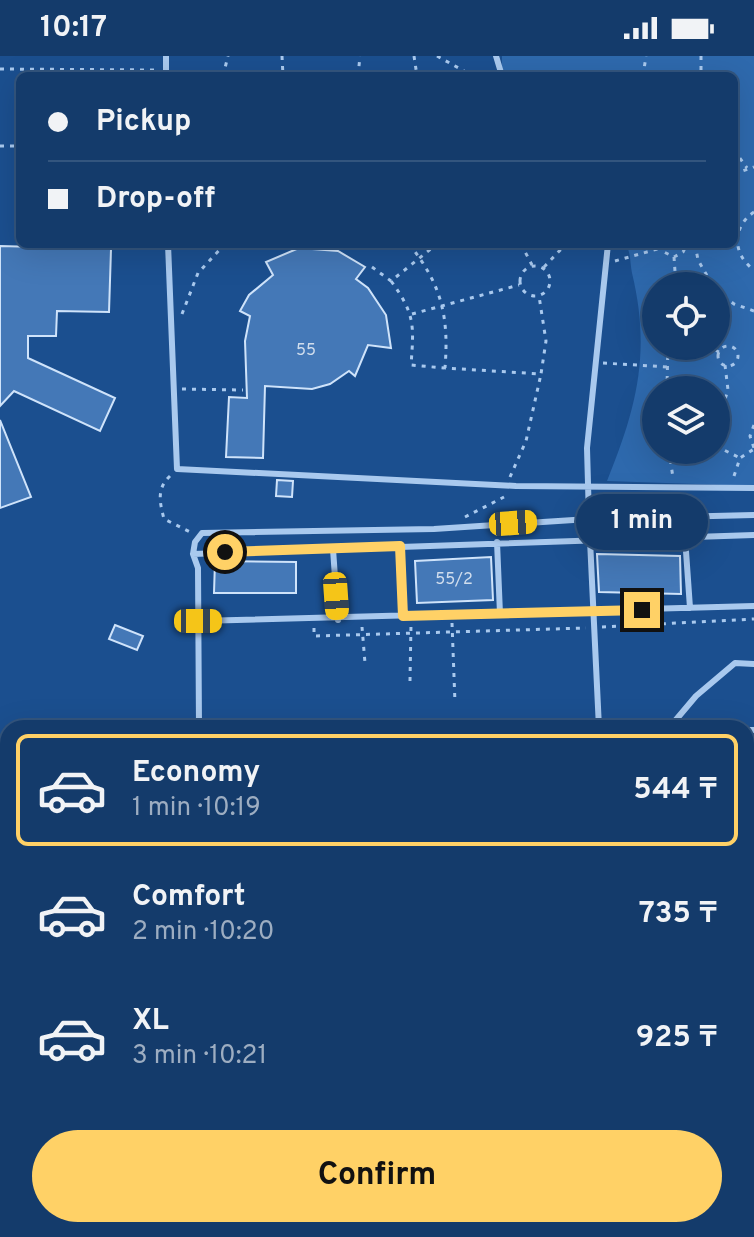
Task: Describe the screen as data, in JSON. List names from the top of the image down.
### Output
{
  "house_numbers": ["55", "55/2"],
  "page": {
    "status": "10:17",
    "banner": ["Pickup", "Drop-off"],
    "bubble": "1 min",
    "list": [
      {
        "name": "Economy",
        "note": "1 min · 10:19",
        "value": "544 ₸"
      },
      {
        "name": "Comfort",
        "note": "2 min · 10:20",
        "value": "735 ₸"
      },
      {
        "name": "XL",
        "note": "3 min · 10:21",
        "value": "925 ₸"
      }
    ],
    "buttons": "Confirm"
  }
}
